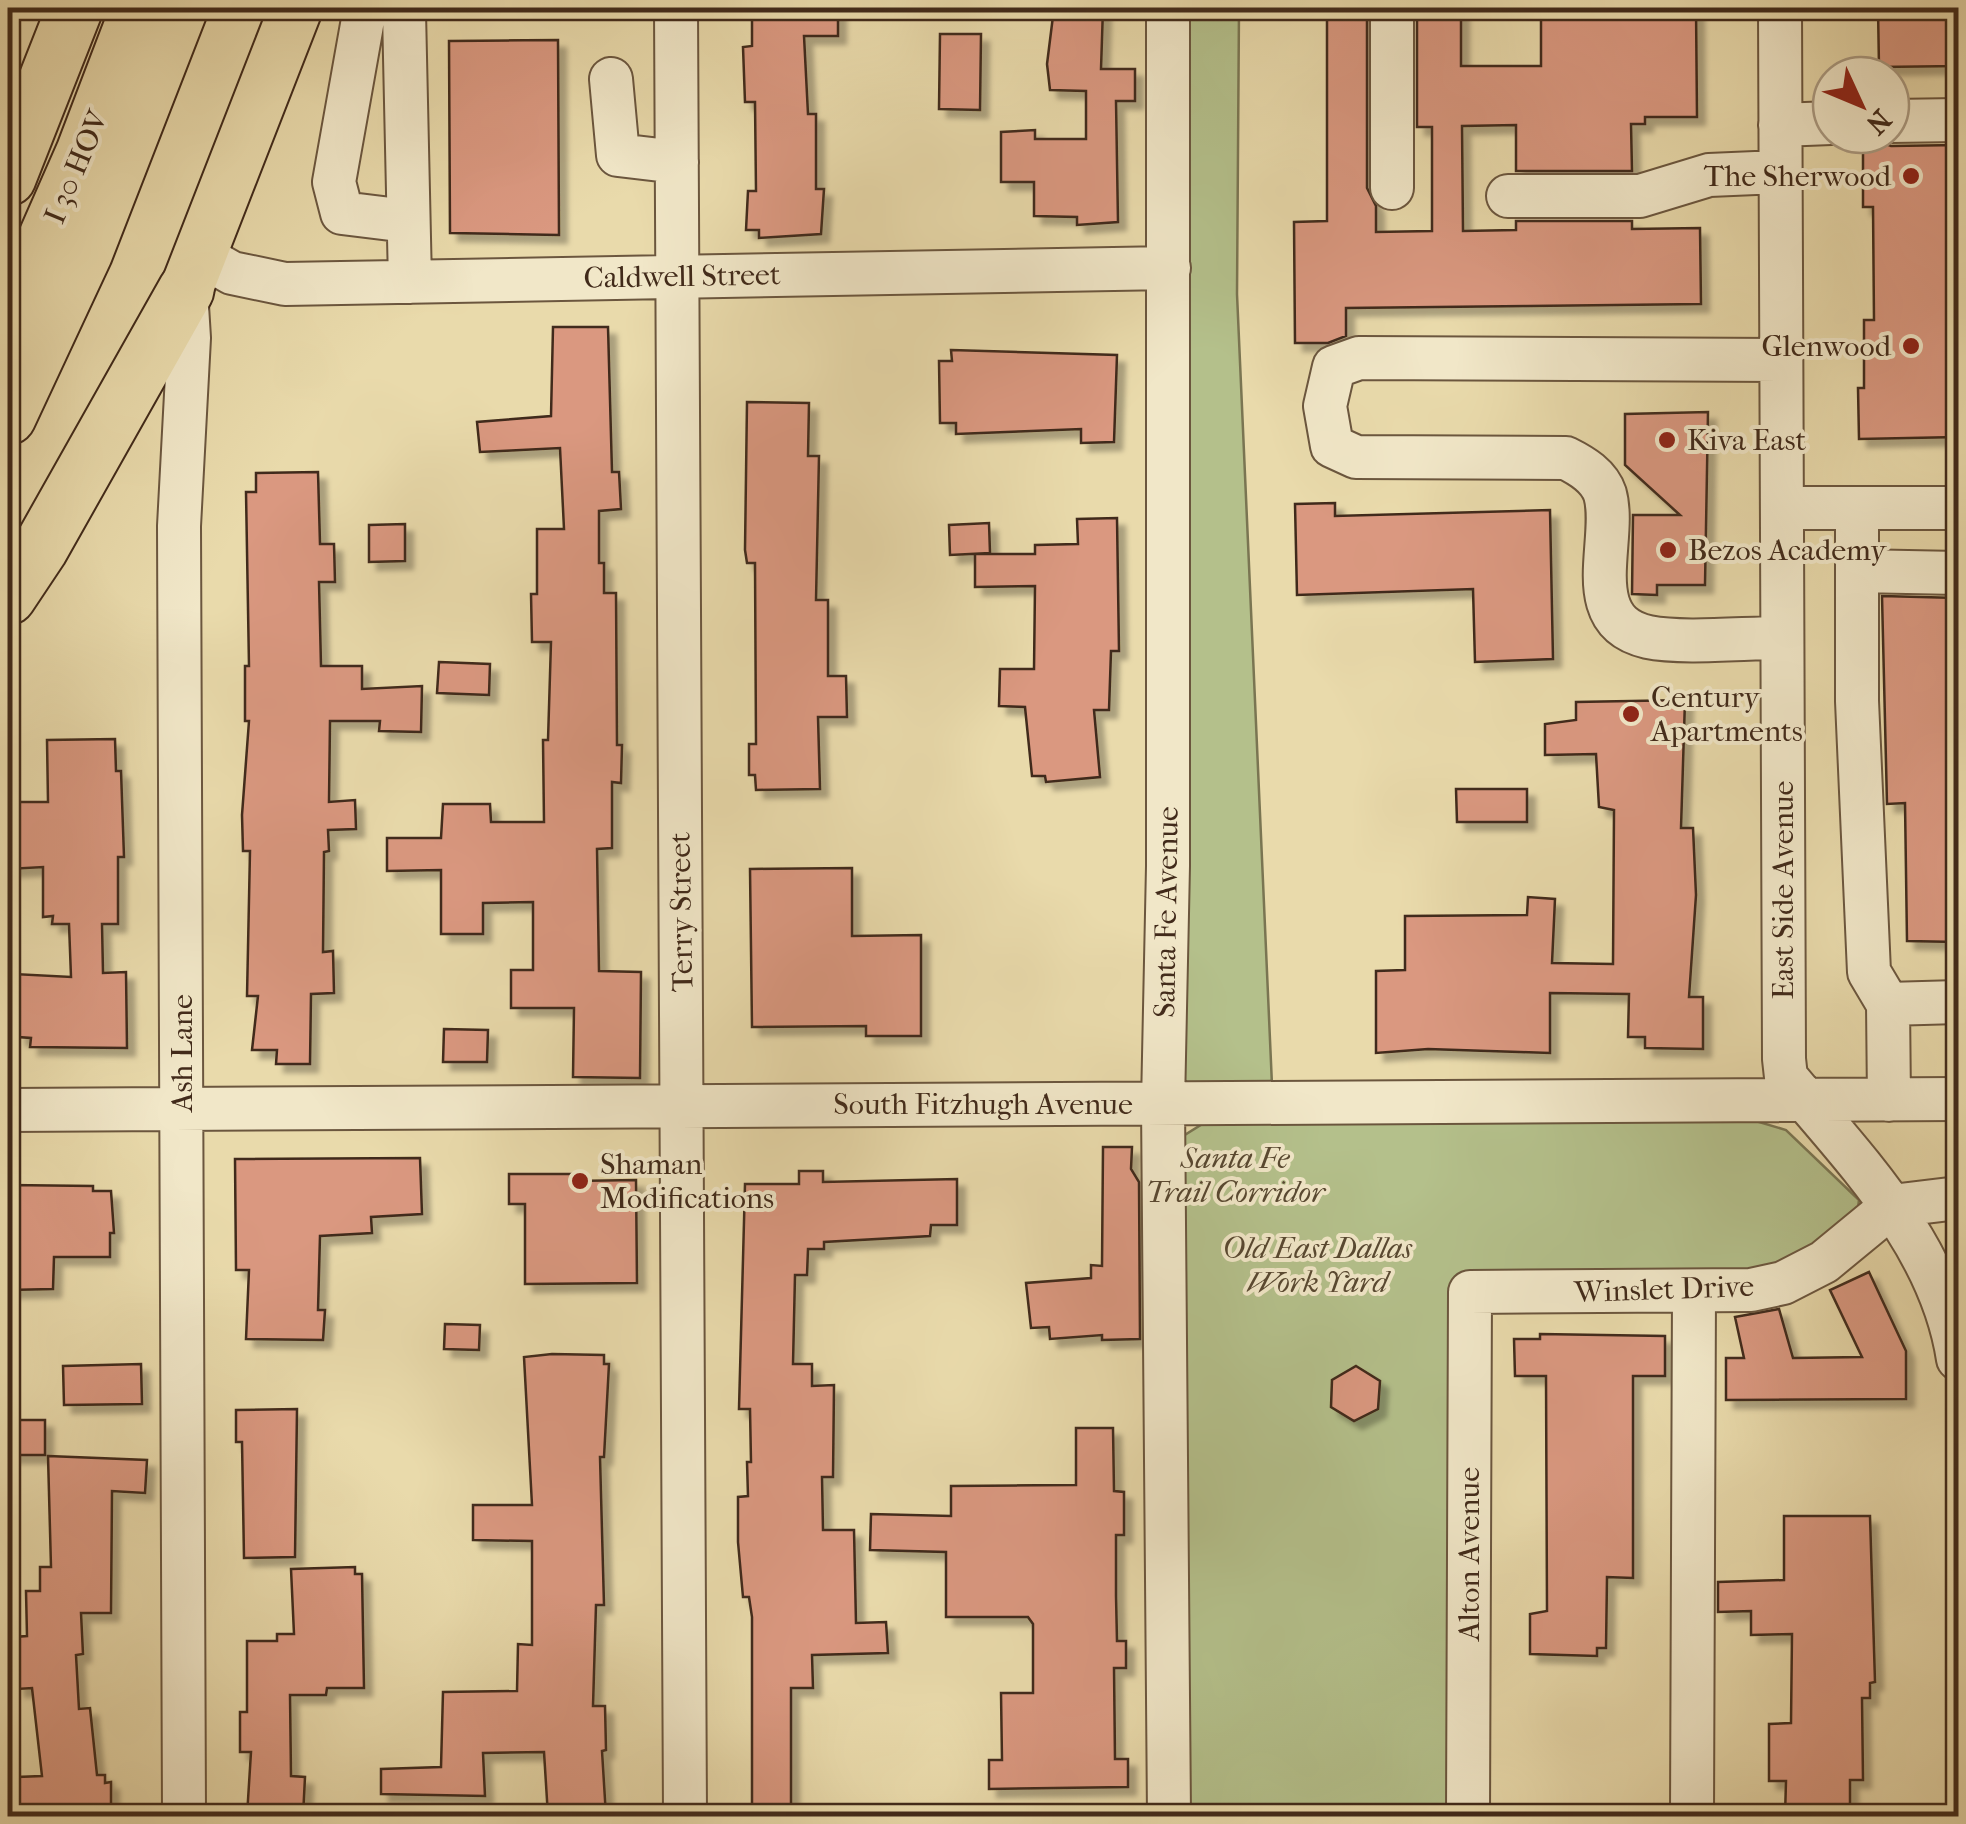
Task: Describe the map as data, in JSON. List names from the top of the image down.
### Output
{
  "streets": {
    "highway": ["I 30 HOV"],
    "street": [
      "Caldwell Street",
      "East Side Avenue",
      "Terry Street",
      "Santa Fe Avenue",
      "Ash Lane",
      "South Fitzhugh Avenue",
      "Winslet Drive",
      "Alton Avenue"
    ]
  },
  "crossings": [
    ["Caldwell Street", "Terry Street"],
    ["Caldwell Street", "Santa Fe Avenue"],
    ["Caldwell Street", "Ash Lane"],
    ["East Side Avenue", "South Fitzhugh Avenue"],
    ["East Side Avenue", "Winslet Drive"],
    ["Terry Street", "South Fitzhugh Avenue"],
    ["Santa Fe Avenue", "South Fitzhugh Avenue"],
    ["Ash Lane", "South Fitzhugh Avenue"],
    ["Winslet Drive", "Alton Avenue"]
  ],
  "parks": ["Santa Fe Trail Corridor", "Old East Dallas Work Yard"],
  "places": [
    "The Sherwood",
    "Glenwood",
    "Kiva East",
    "Bezos Academy",
    "Century Apartments",
    "Shaman Modifications"
  ],
  "north": "bottom right"
}
